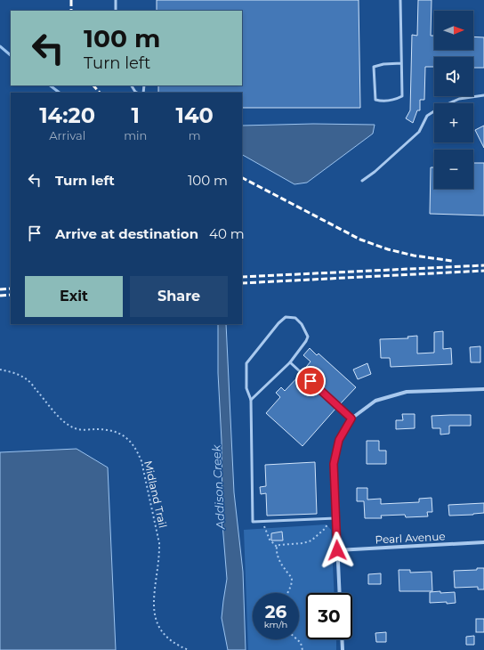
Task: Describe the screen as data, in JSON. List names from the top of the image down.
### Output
{
  "streets": {
    "street": ["Pearl Avenue"],
    "path": ["Midland Trail"]
  },
  "water": ["Addison Creek"],
  "north": "right",
  "page": {
    "map_buttons": ["+", "−"],
    "turn": ["100 m", "Turn left"],
    "eta": [
      "14:20",
      "Arrival",
      "1",
      "min",
      "140",
      "m"
    ],
    "list": [
      {
        "name": "Turn left",
        "value": "100 m"
      },
      {
        "name": "Arrive at destination",
        "value": "40 m"
      }
    ],
    "buttons": ["Exit", "Share"],
    "speed": "26 km/h",
    "limit": "30"
  }
}
